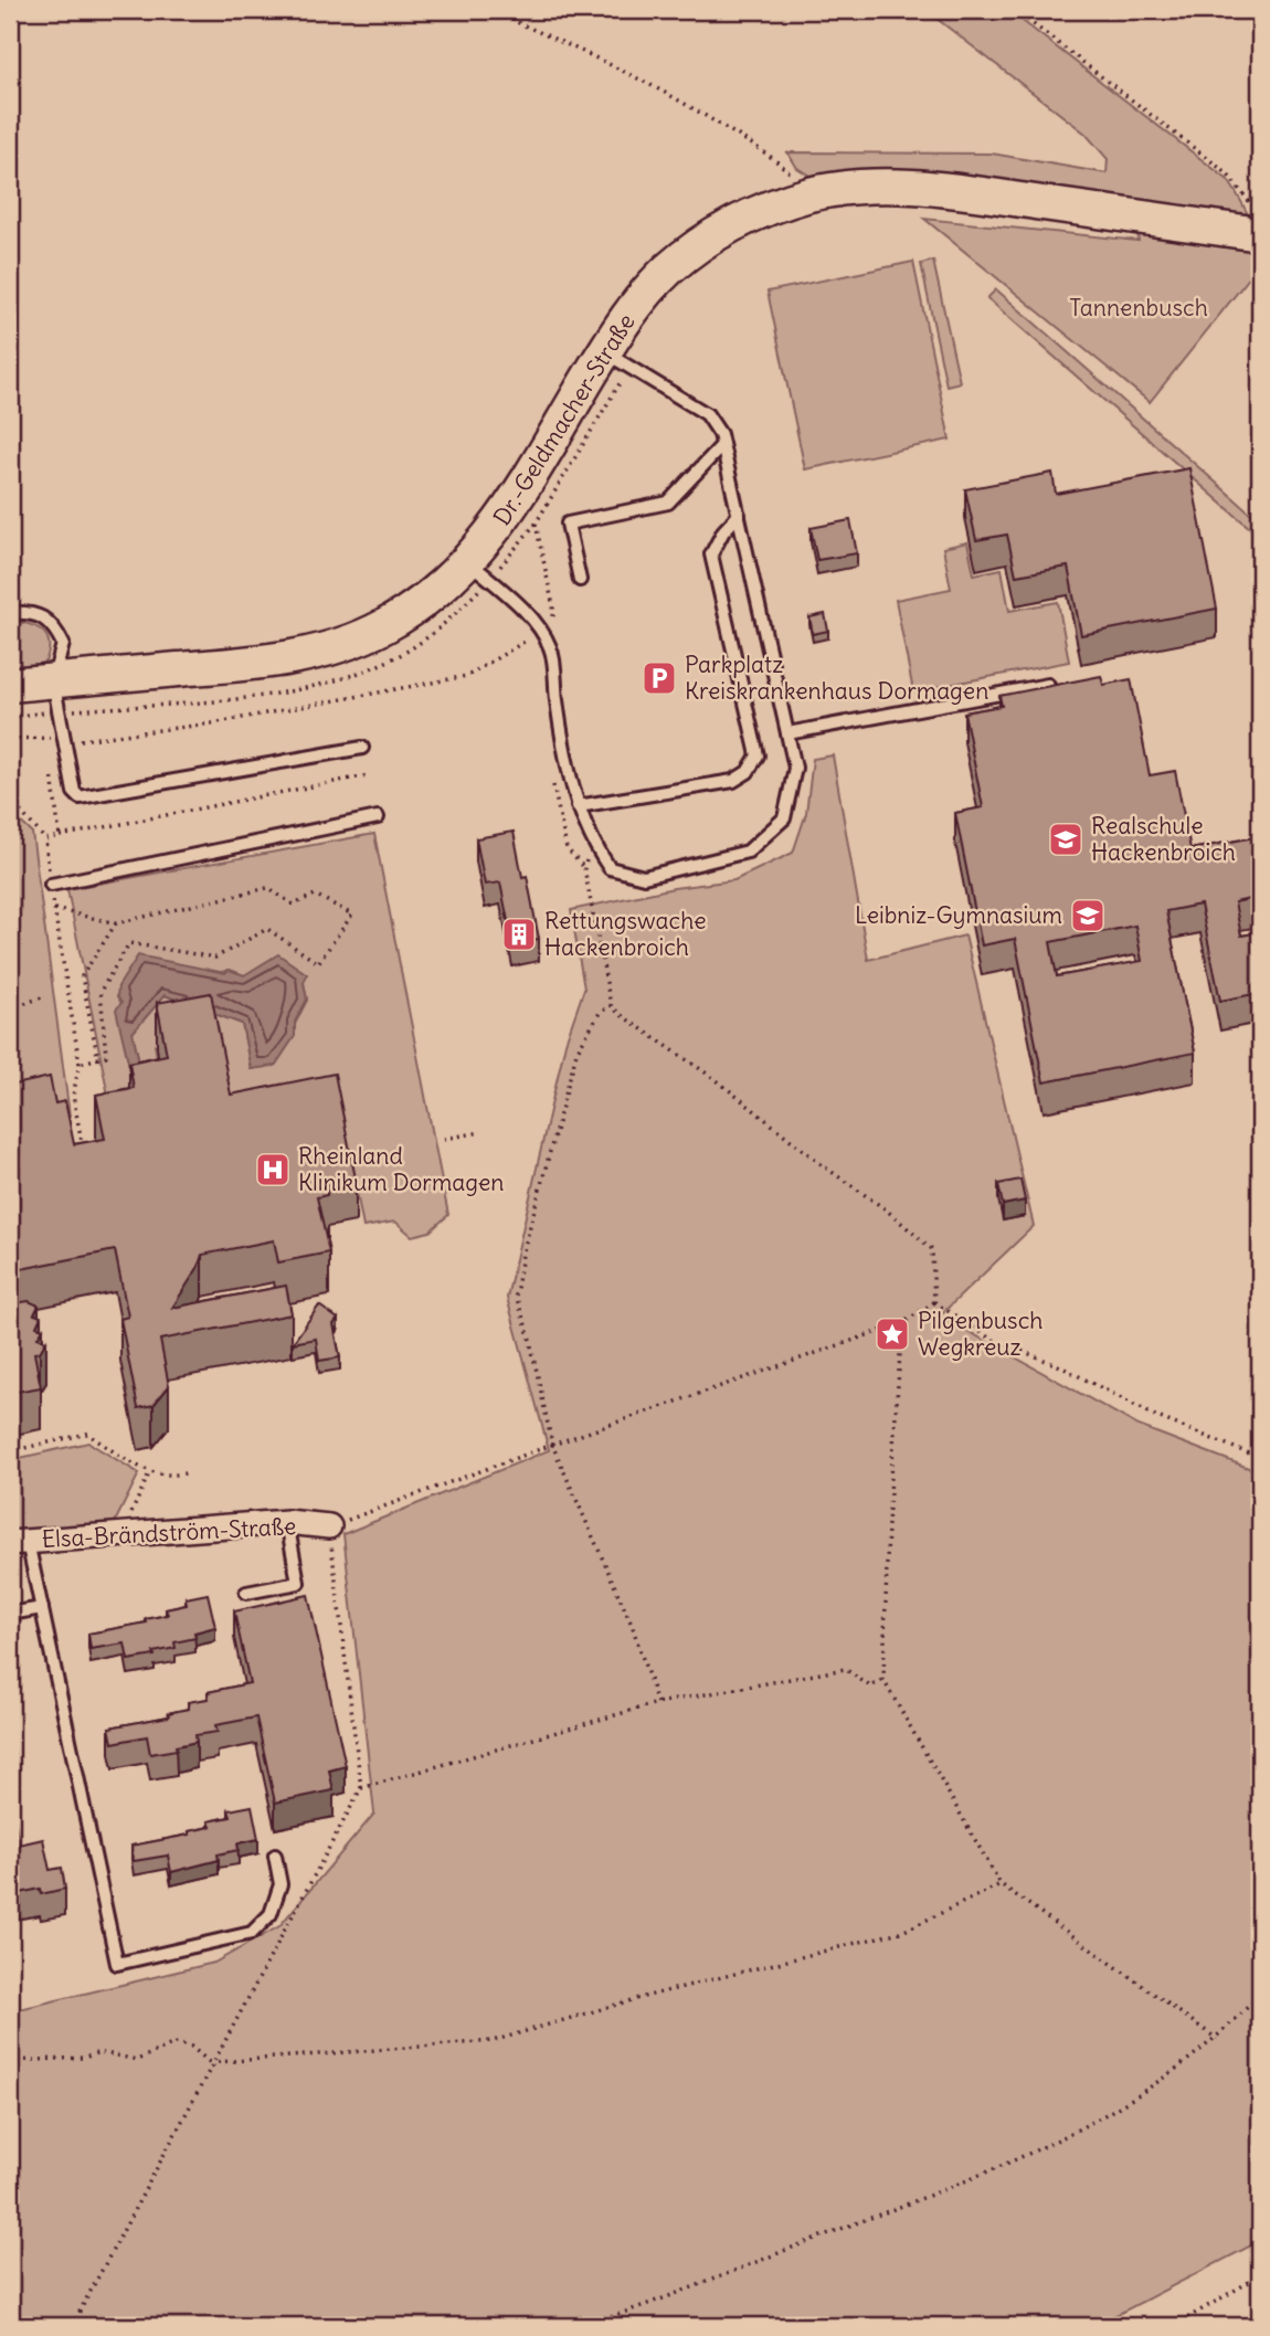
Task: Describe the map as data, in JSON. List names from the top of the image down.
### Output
{
  "streets": {
    "street": ["Dr.-Geldmacher-Straße", "Elsa-Brändström-Straße"]
  },
  "parks": ["Tannenbusch"],
  "places": {
    "parking": ["Parkplatz Kreiskrankenhaus Dormagen"],
    "school or university": ["Realschule Hackenbroich", "Leibniz-Gymnasium"],
    "building": ["Rettungswache Hackenbroich"],
    "hospital": ["Rheinland Klinikum Dormagen"],
    "place": ["Pilgenbusch Wegkreuz"]
  }
}
